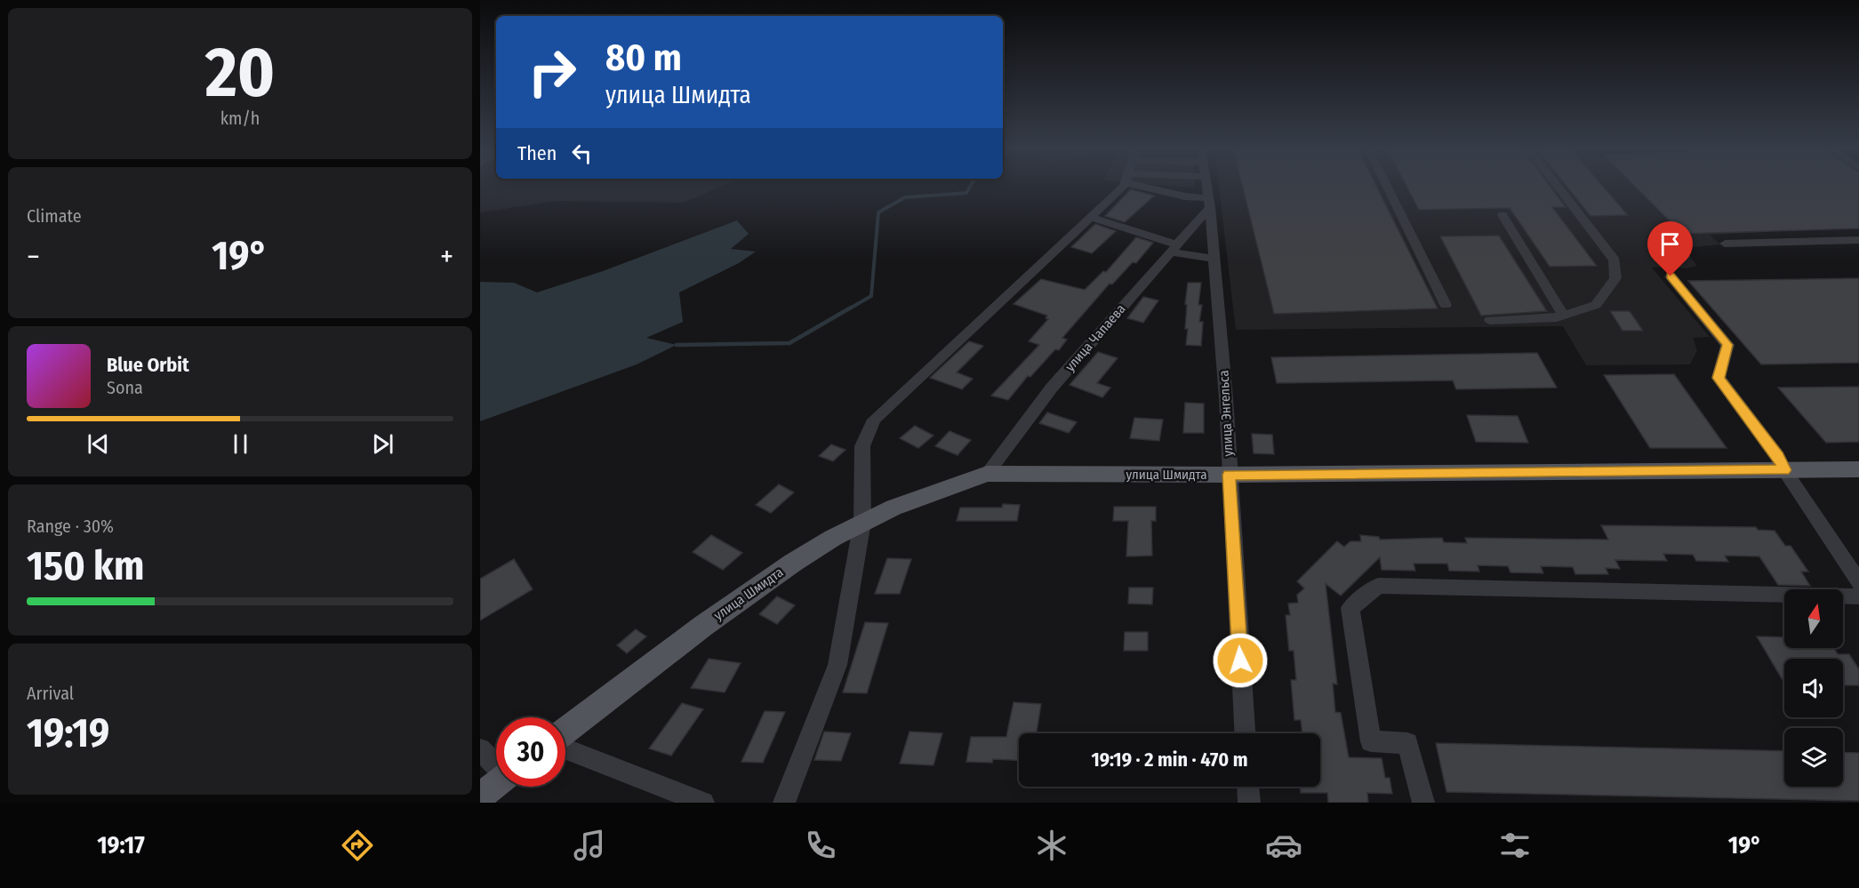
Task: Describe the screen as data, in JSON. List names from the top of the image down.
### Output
{
  "streets": {
    "main road": ["улица Шмидта"],
    "street": ["улица Чапаева", "улица Энгельса"]
  },
  "crossings": [
    ["улица Чапаева", "улица Энгельса"],
    ["улица Чапаева", "улица Шмидта"],
    ["улица Энгельса", "улица Шмидта"]
  ],
  "north": "top",
  "page": {
    "tile": [
      ["20", "km/h"],
      "Climate",
      ["Range · 30%", "150 km"],
      ["Arrival", "19:19"]
    ],
    "turn": ["80 m", "улица Шмидта"],
    "then": "Then",
    "heat": ["−", "19°", "+"],
    "song": ["Blue Orbit", "Sona"],
    "limit": "30",
    "trip": "19:19 · 2 min · 470 m",
    "tabs": ["19:17", "19°"]
  }
}
